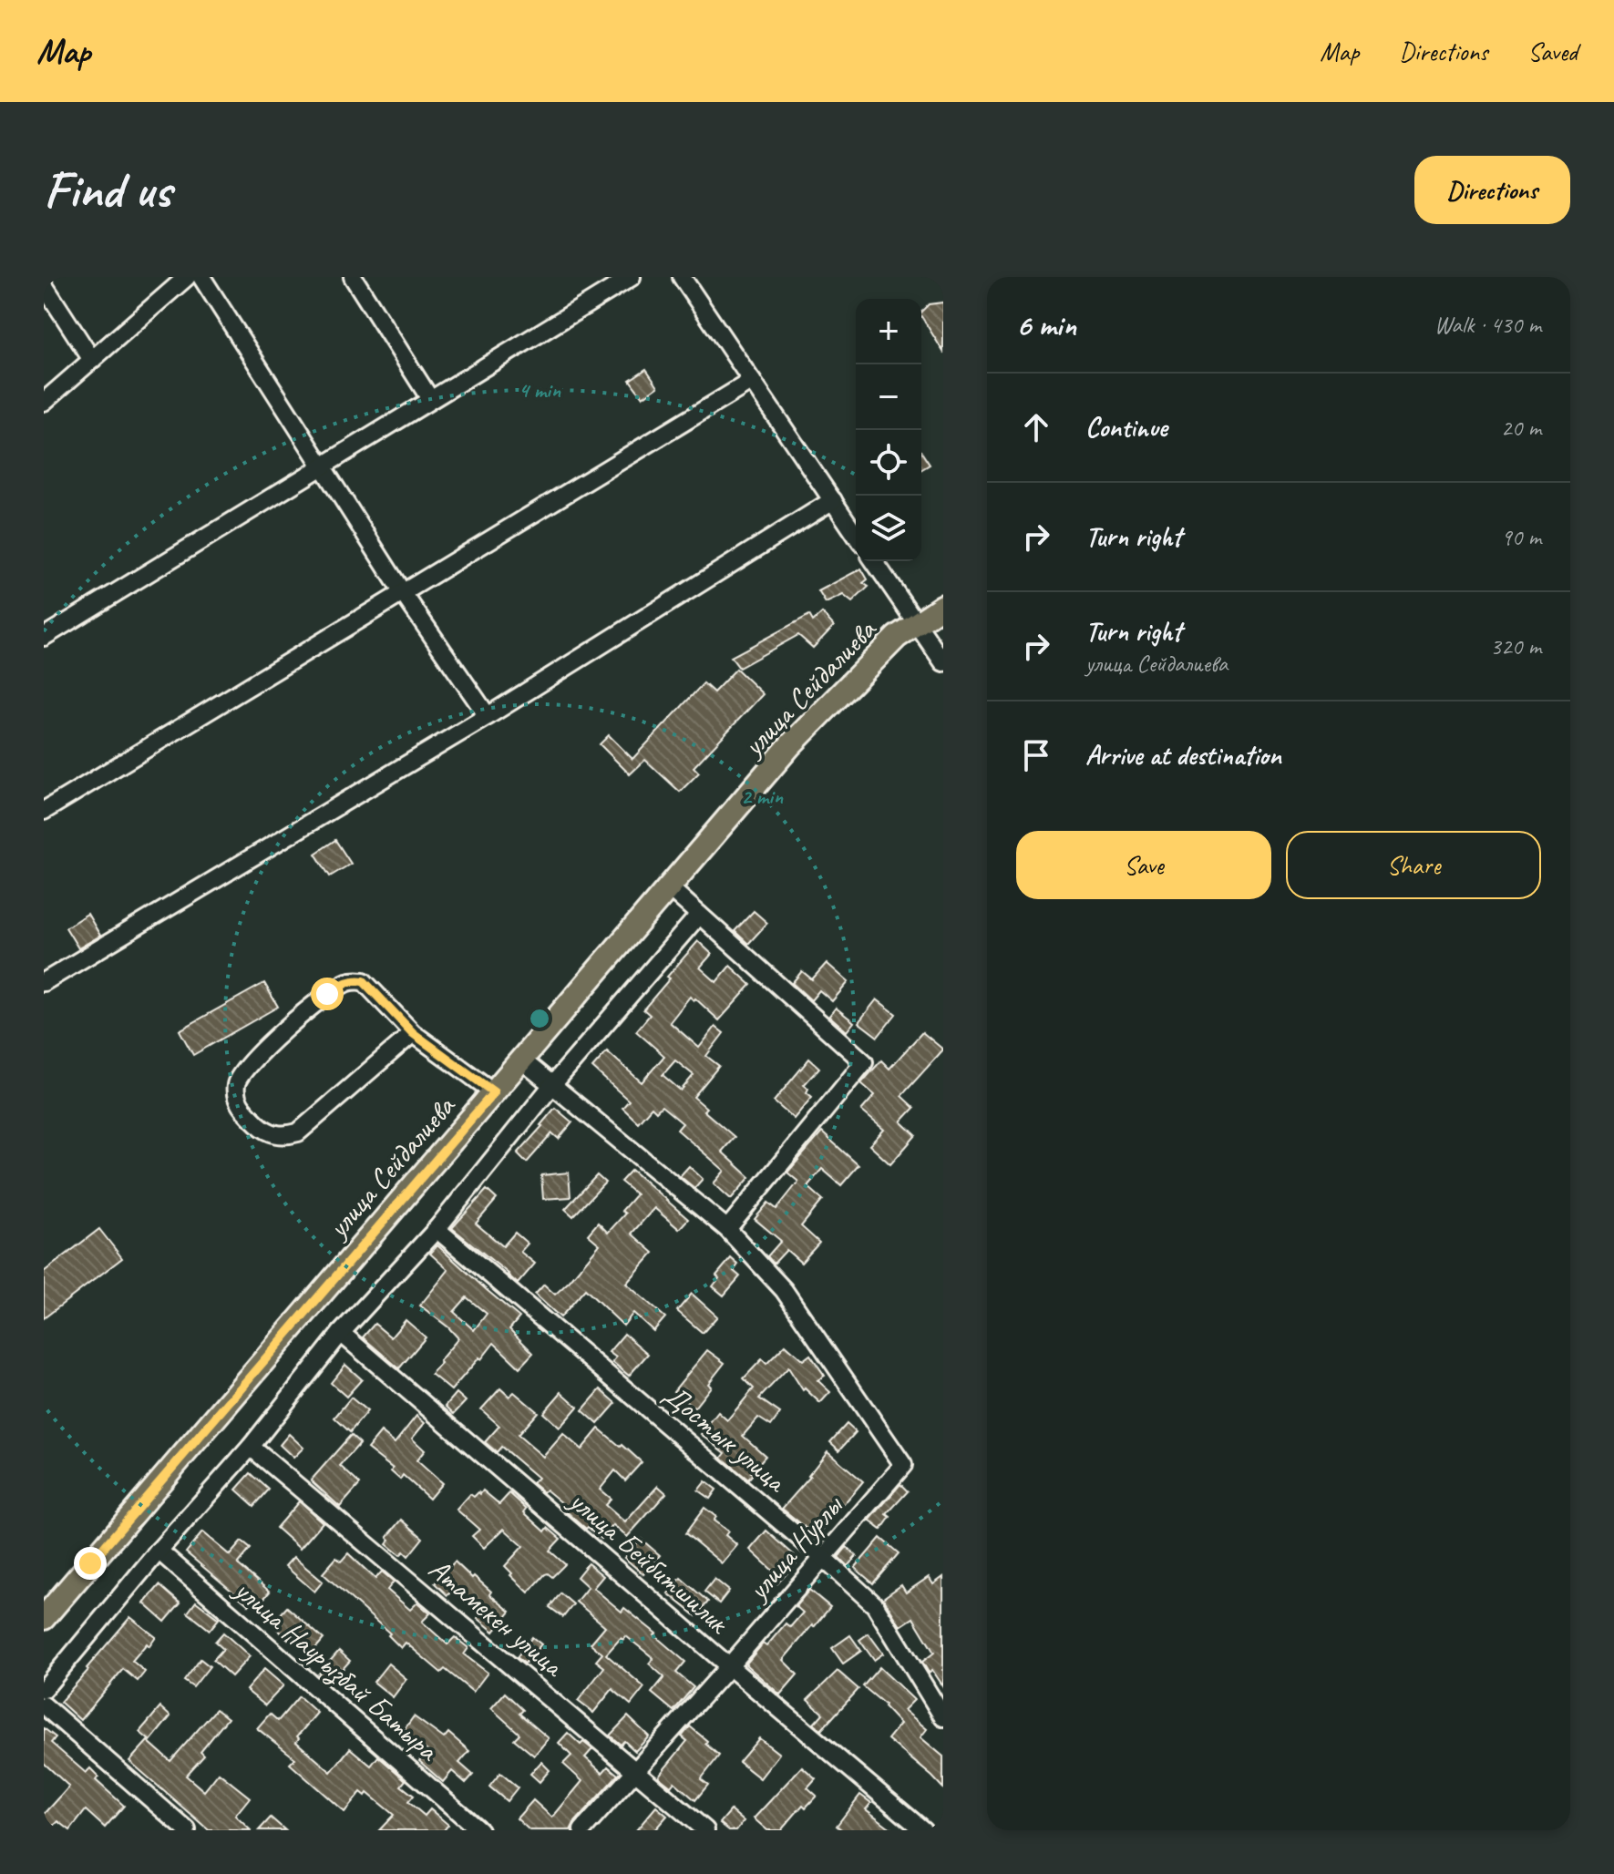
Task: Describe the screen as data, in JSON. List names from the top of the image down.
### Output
{
  "streets": {
    "main road": ["улица Сейдалиева"],
    "street": [
      "Достык улица",
      "улица Нурлы",
      "улица Бейбитшилик",
      "Атамекен улица",
      "улица Наурызбай Батыра"
    ]
  },
  "crossings": [
    ["Достык улица", "улица Нурлы"],
    ["улица Нурлы", "улица Бейбитшилик"],
    ["улица Нурлы", "Атамекен улица"]
  ],
  "page": {
    "header": "Map",
    "nav": ["Map", "Directions", "Saved"],
    "buttons": [
      "Directions",
      ["Save", "Share"]
    ],
    "title": "Find us",
    "heading": ["6 min", "Walk · 430 m"],
    "map_buttons": ["+", "−"],
    "list": [
      ["Continue", "20 m"],
      ["Turn right", "90 m"],
      ["Turn right", "улица Сейдалиева", "320 m"],
      "Arrive at destination"
    ]
  },
  "rings": ["4 min", "2 min"]
}
